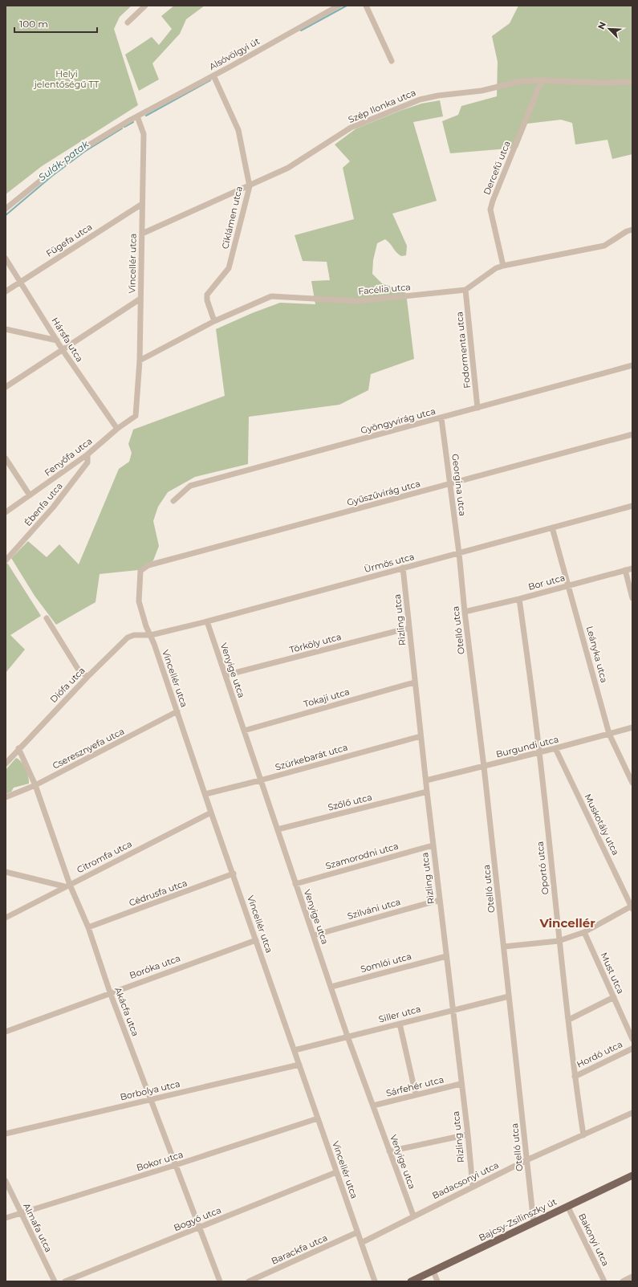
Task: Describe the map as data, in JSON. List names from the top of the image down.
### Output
{
  "streets": {
    "main road": ["Bajcsy-Zsilinszky út"],
    "street": [
      "Alsóvölgyi út",
      "Szép Ilonka utca",
      "Dercefű utca",
      "Ciklámen utca",
      "Fügefa utca",
      "Vincellér utca",
      "Facélia utca",
      "Hársfa utca",
      "Fodormenta utca",
      "Gyöngyvirág utca",
      "Fenyőfa utca",
      "Georgina utca",
      "Gyűszűvirág utca",
      "Ébenfa utca",
      "Ürmös utca",
      "Bor utca",
      "Rizling utca",
      "Otelló utca",
      "Törköly utca",
      "Leányka utca",
      "Venyige utca",
      "Diófa utca",
      "Tokaji utca",
      "Burgundi utca",
      "Cseresznyefa utca",
      "Szürkebarát utca",
      "Szőlő utca",
      "Muskotály utca",
      "Szamorodni utca",
      "Citromfa utca",
      "Oportó utca",
      "Cédrusfa utca",
      "Szilváni utca",
      "Somlói utca",
      "Boróka utca",
      "Must utca",
      "Akácfa utca",
      "Siller utca",
      "Hordó utca",
      "Sárfehér utca",
      "Borbolya utca",
      "Bokor utca",
      "Badacsonyi utca",
      "Bogyó utca",
      "Almafa utca",
      "Bakonyi utca",
      "Barackfa utca"
    ]
  },
  "crossings": [
    ["Alsóvölgyi út", "Ciklámen utca"],
    ["Alsóvölgyi út", "Vincellér utca"],
    ["Szép Ilonka utca", "Dercefű utca"],
    ["Szép Ilonka utca", "Ciklámen utca"],
    ["Szép Ilonka utca", "Vincellér utca"],
    ["Dercefű utca", "Facélia utca"],
    ["Ciklámen utca", "Facélia utca"],
    ["Fügefa utca", "Vincellér utca"],
    ["Fügefa utca", "Hársfa utca"],
    ["Vincellér utca", "Facélia utca"],
    ["Vincellér utca", "Fenyőfa utca"],
    ["Vincellér utca", "Gyűszűvirág utca"],
    ["Vincellér utca", "Ürmös utca"],
    ["Vincellér utca", "Diófa utca"],
    ["Vincellér utca", "Cseresznyefa utca"],
    ["Vincellér utca", "Szürkebarát utca"],
    ["Vincellér utca", "Citromfa utca"],
    ["Vincellér utca", "Cédrusfa utca"],
    ["Vincellér utca", "Boróka utca"],
    ["Vincellér utca", "Siller utca"],
    ["Vincellér utca", "Borbolya utca"],
    ["Vincellér utca", "Bokor utca"],
    ["Vincellér utca", "Badacsonyi utca"],
    ["Vincellér utca", "Bogyó utca"],
    ["Vincellér utca", "Barackfa utca"],
    ["Facélia utca", "Fodormenta utca"],
    ["Hársfa utca", "Fenyőfa utca"],
    ["Fodormenta utca", "Gyöngyvirág utca"],
    ["Gyöngyvirág utca", "Georgina utca"],
    ["Fenyőfa utca", "Ébenfa utca"],
    ["Georgina utca", "Gyűszűvirág utca"],
    ["Georgina utca", "Ürmös utca"],
    ["Georgina utca", "Otelló utca"],
    ["Ürmös utca", "Rizling utca"],
    ["Ürmös utca", "Otelló utca"],
    ["Ürmös utca", "Leányka utca"],
    ["Ürmös utca", "Venyige utca"],
    ["Ürmös utca", "Diófa utca"],
    ["Bor utca", "Otelló utca"],
    ["Bor utca", "Leányka utca"],
    ["Bor utca", "Oportó utca"],
    ["Rizling utca", "Törköly utca"],
    ["Rizling utca", "Tokaji utca"],
    ["Rizling utca", "Burgundi utca"],
    ["Rizling utca", "Szürkebarát utca"],
    ["Rizling utca", "Szőlő utca"],
    ["Rizling utca", "Szamorodni utca"],
    ["Rizling utca", "Szilváni utca"],
    ["Rizling utca", "Somlói utca"],
    ["Rizling utca", "Siller utca"],
    ["Rizling utca", "Sárfehér utca"],
    ["Rizling utca", "Badacsonyi utca"],
    ["Otelló utca", "Burgundi utca"],
    ["Otelló utca", "Siller utca"],
    ["Otelló utca", "Badacsonyi utca"],
    ["Otelló utca", "Bajcsy-Zsilinszky út"],
    ["Törköly utca", "Venyige utca"],
    ["Leányka utca", "Burgundi utca"],
    ["Venyige utca", "Tokaji utca"],
    ["Venyige utca", "Szürkebarát utca"],
    ["Venyige utca", "Szőlő utca"],
    ["Venyige utca", "Szamorodni utca"],
    ["Venyige utca", "Szilváni utca"],
    ["Venyige utca", "Somlói utca"],
    ["Venyige utca", "Siller utca"],
    ["Venyige utca", "Sárfehér utca"],
    ["Venyige utca", "Badacsonyi utca"],
    ["Diófa utca", "Akácfa utca"],
    ["Burgundi utca", "Muskotály utca"],
    ["Burgundi utca", "Oportó utca"],
    ["Cseresznyefa utca", "Akácfa utca"],
    ["Citromfa utca", "Akácfa utca"],
    ["Oportó utca", "Hordó utca"],
    ["Oportó utca", "Badacsonyi utca"],
    ["Cédrusfa utca", "Akácfa utca"],
    ["Boróka utca", "Akácfa utca"],
    ["Akácfa utca", "Borbolya utca"],
    ["Akácfa utca", "Bokor utca"],
    ["Akácfa utca", "Bogyó utca"],
    ["Bokor utca", "Almafa utca"],
    ["Bajcsy-Zsilinszky út", "Bakonyi utca"]
  ],
  "districts": ["Vincellér"],
  "water": ["Sulák-patak"],
  "parks": ["Helyi jelentőségű TT"],
  "scale_bar": "100 m",
  "north": "top left"
}
